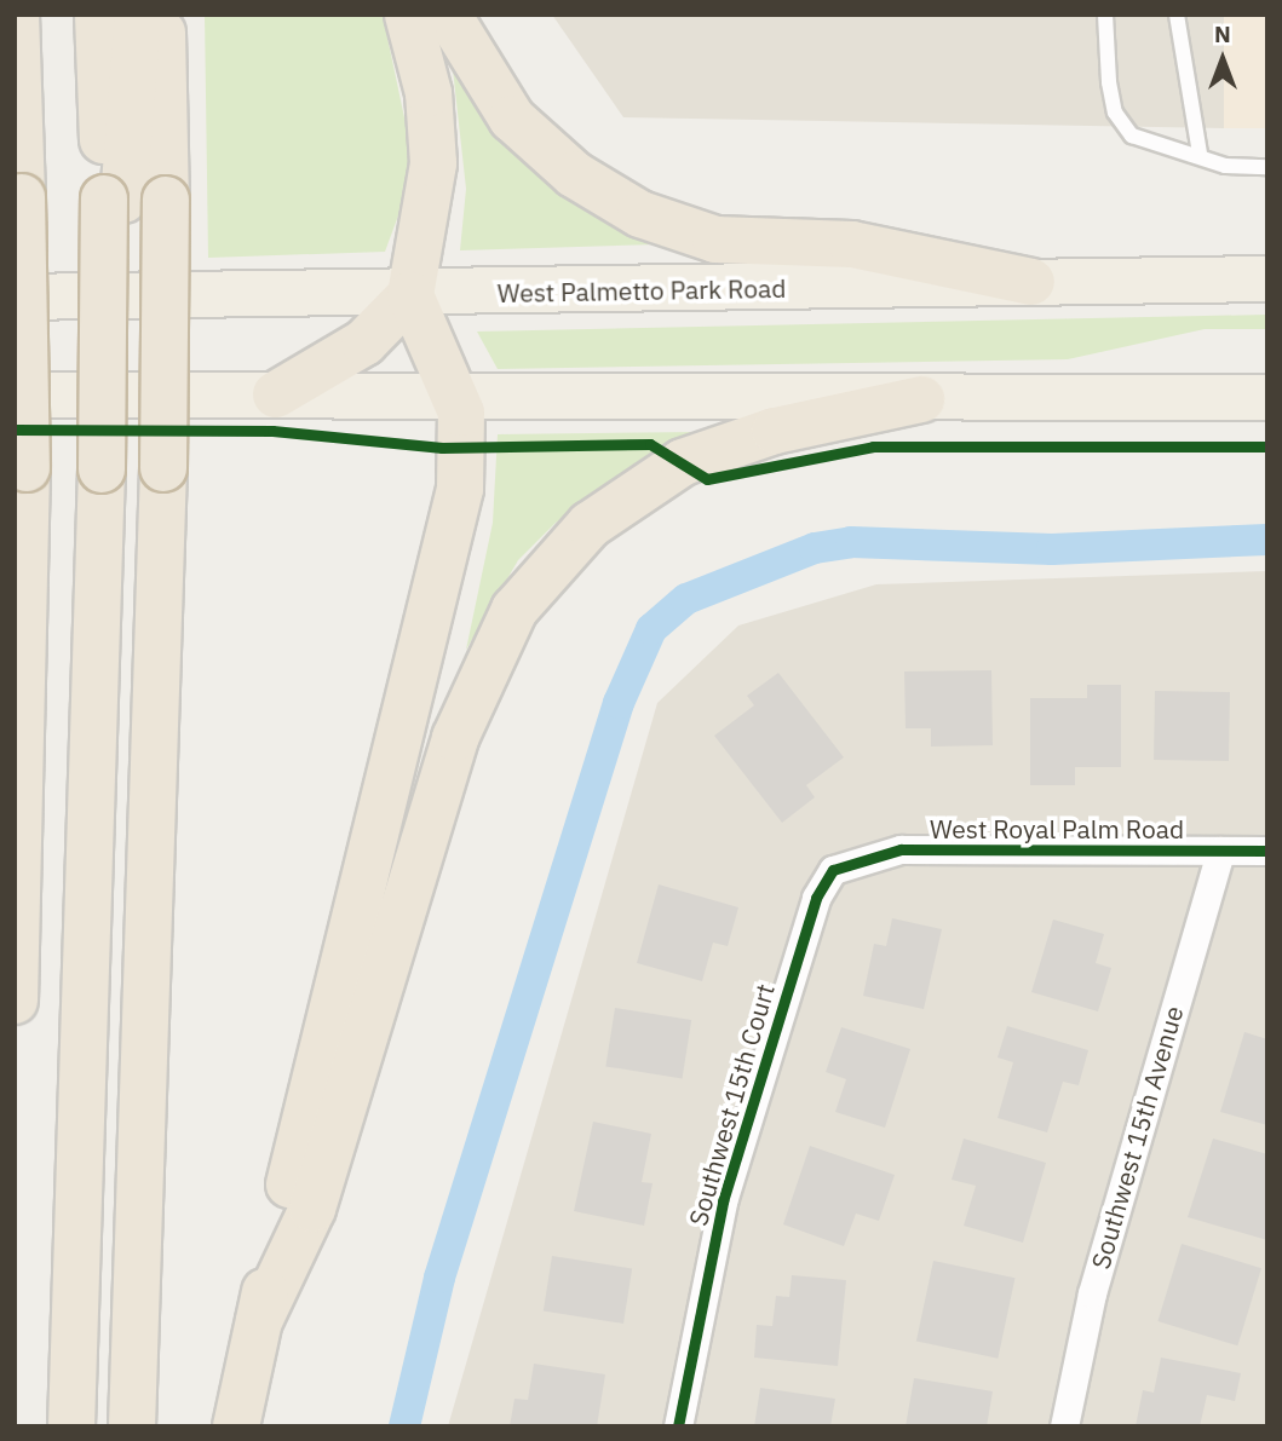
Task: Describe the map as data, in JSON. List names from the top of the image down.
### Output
{
  "streets": {
    "main road": ["West Palmetto Park Road"],
    "street": ["West Royal Palm Road", "Southwest 15th Court", "Southwest 15th Avenue"]
  },
  "crossings": [
    ["West Royal Palm Road", "Southwest 15th Court"],
    ["West Royal Palm Road", "Southwest 15th Avenue"]
  ],
  "north": "top"
}
